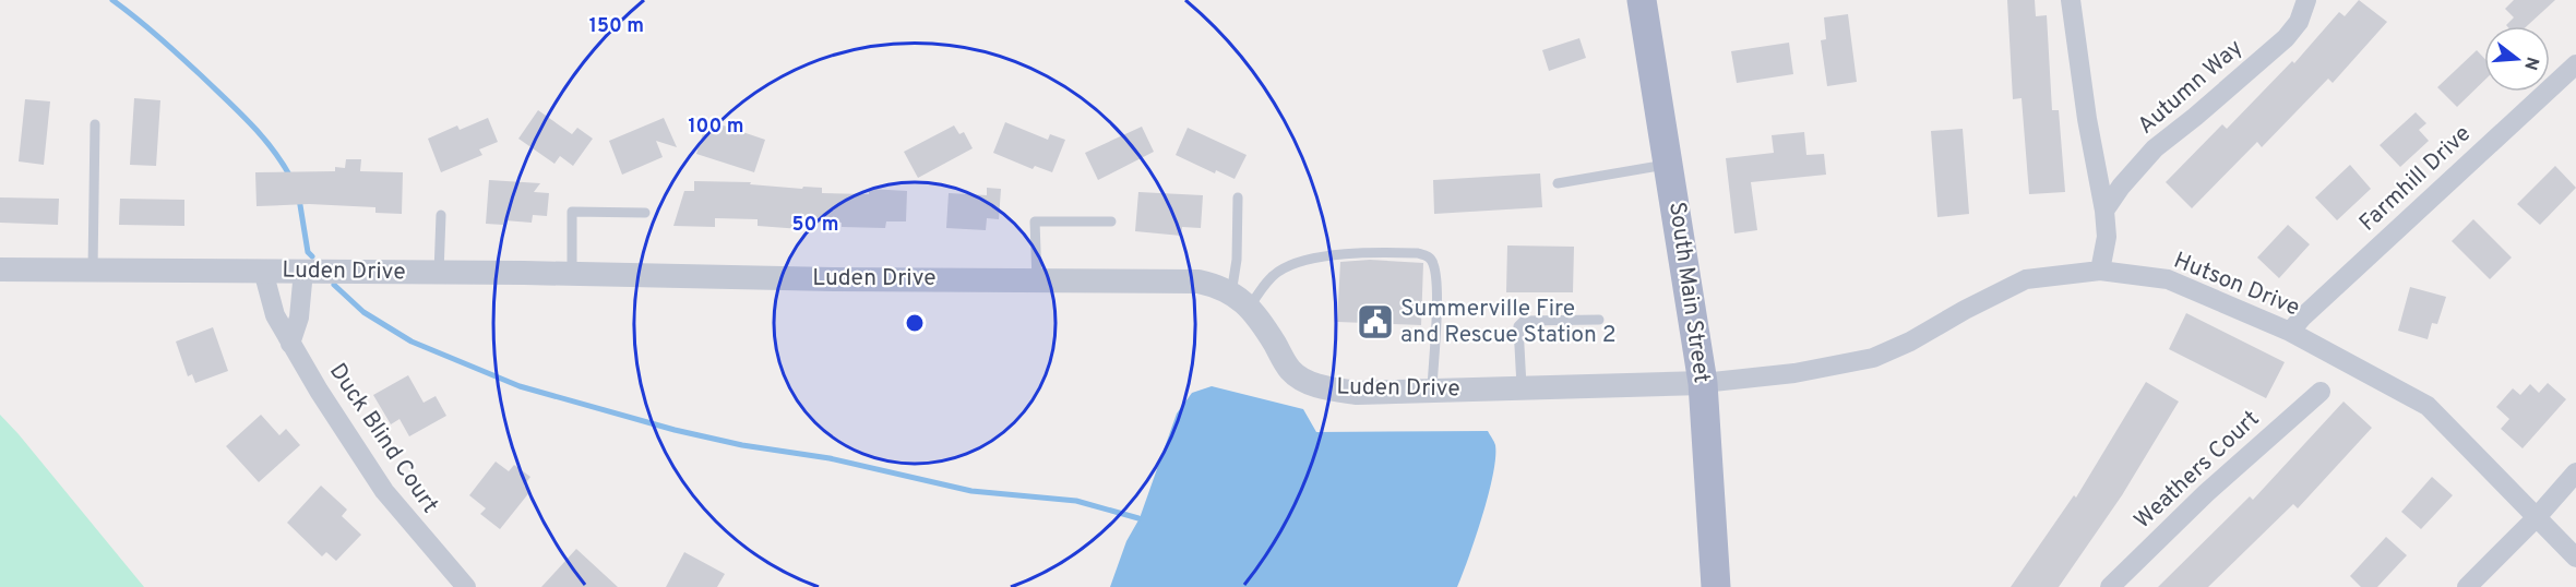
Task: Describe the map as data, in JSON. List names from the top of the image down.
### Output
{
  "streets": {
    "main road": ["South Main Street"],
    "street": [
      "Autumn Way",
      "Farmhill Drive",
      "Luden Drive",
      "Hutson Drive",
      "Duck Blind Court",
      "Weathers Court"
    ]
  },
  "crossings": [
    ["Farmhill Drive", "Hutson Drive"],
    ["Luden Drive", "Hutson Drive"],
    ["Luden Drive", "South Main Street"],
    ["Luden Drive", "Duck Blind Court"],
    ["Hutson Drive", "South Main Street"]
  ],
  "places": {
    "public building": ["Summerville Fire and Rescue Station 2"]
  },
  "north": "right",
  "rings": ["150 m", "100 m", "50 m"]
}
